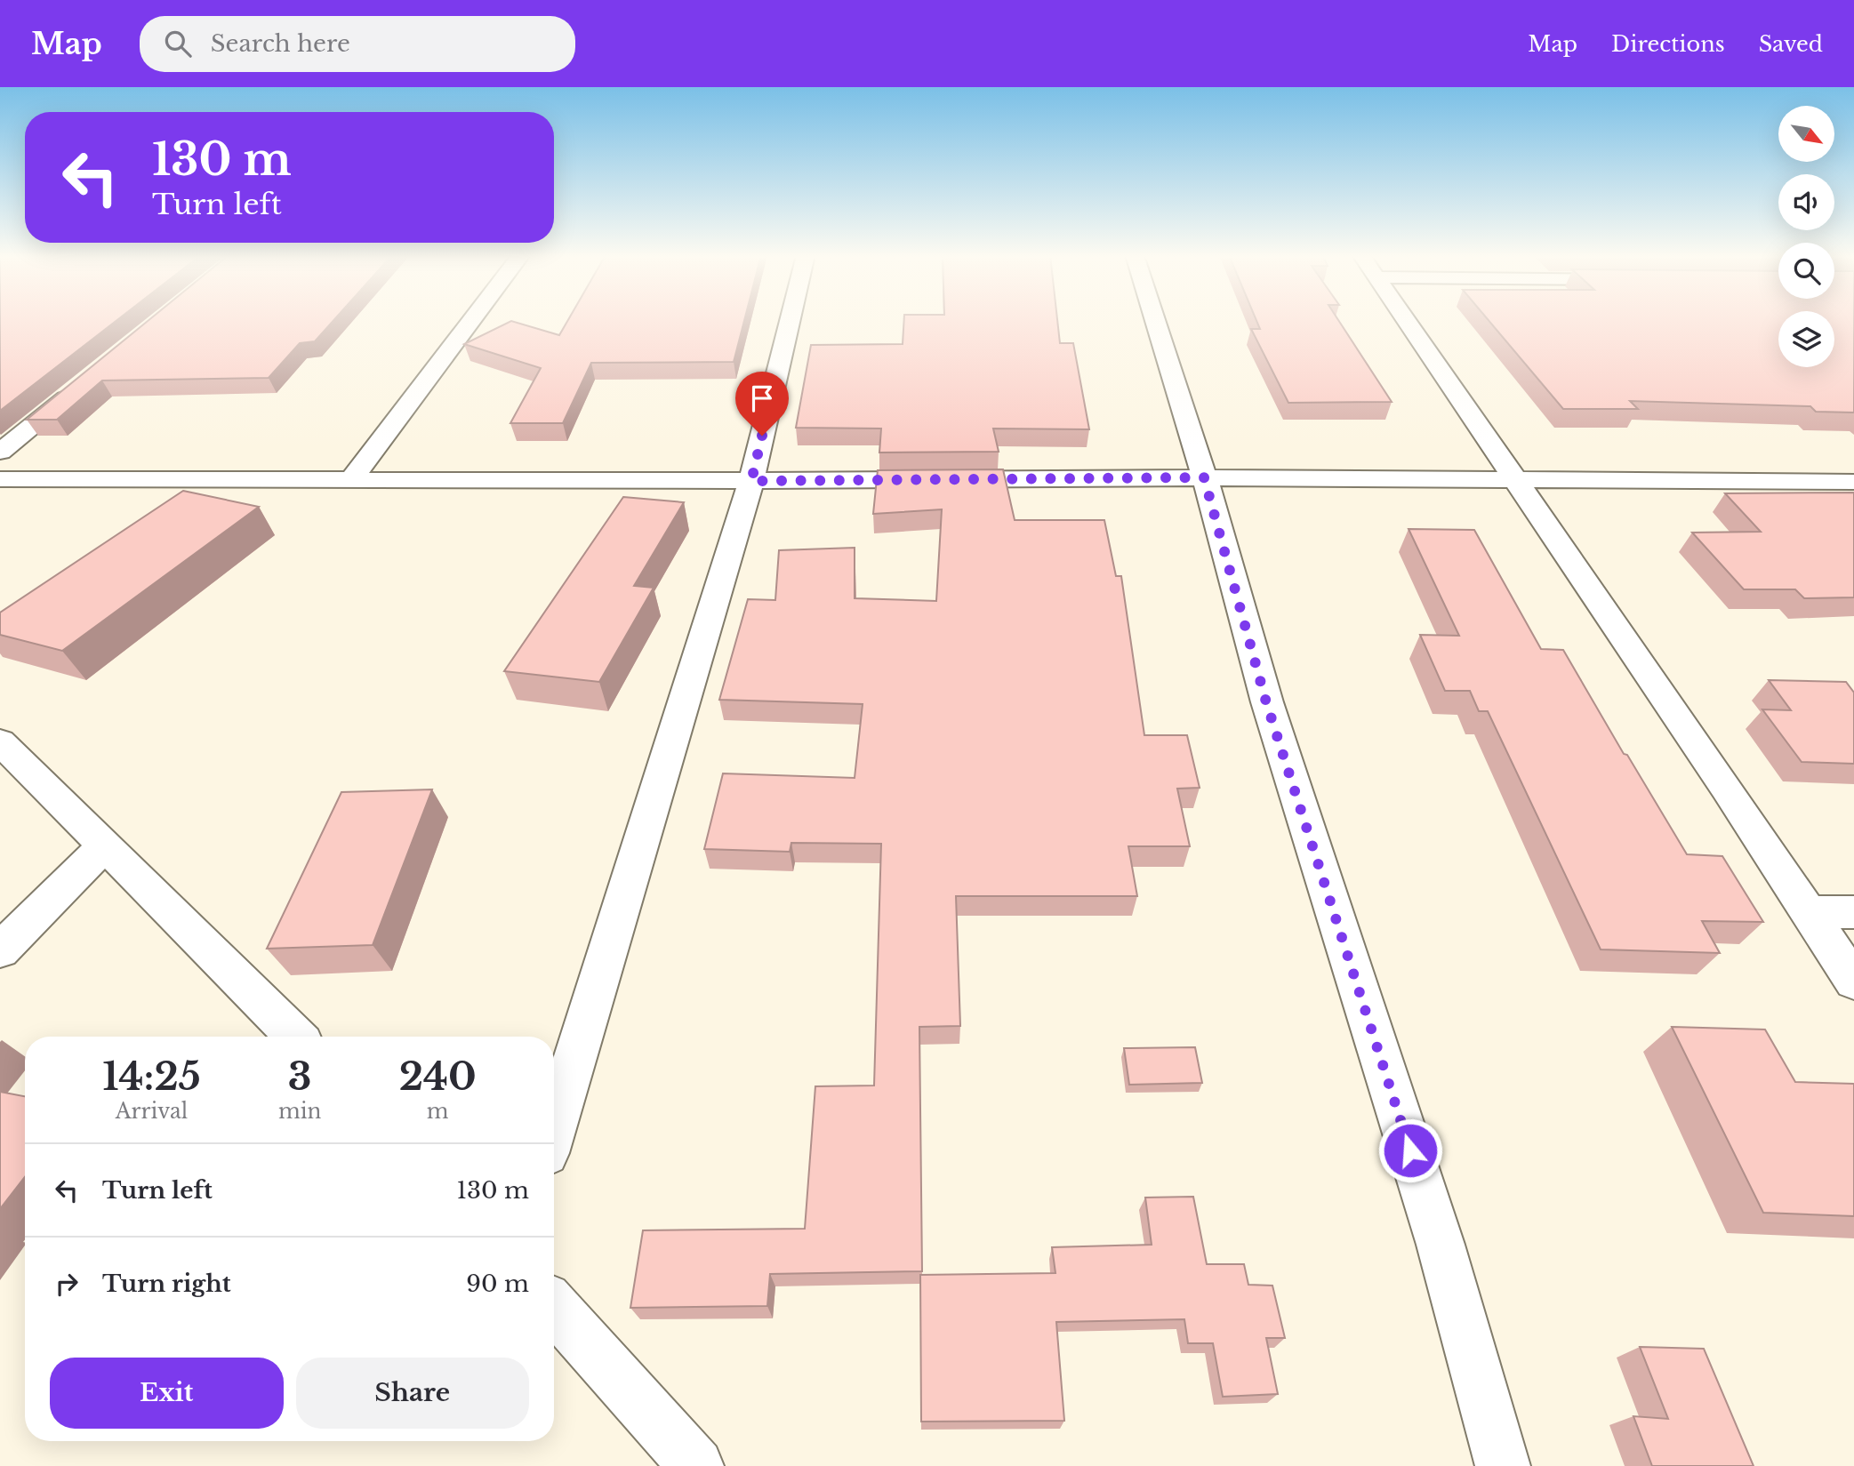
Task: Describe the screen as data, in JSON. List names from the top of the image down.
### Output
{
  "north": "bottom right",
  "page": {
    "header": "Map",
    "search": "Search here",
    "nav": ["Map", "Directions", "Saved"],
    "turn": ["130 m", "Turn left"],
    "eta": [
      "14:25",
      "Arrival",
      "3",
      "min",
      "240",
      "m"
    ],
    "list": [
      {
        "name": "Turn left",
        "value": "130 m"
      },
      {
        "name": "Turn right",
        "value": "90 m"
      }
    ],
    "buttons": ["Exit", "Share"]
  }
}
